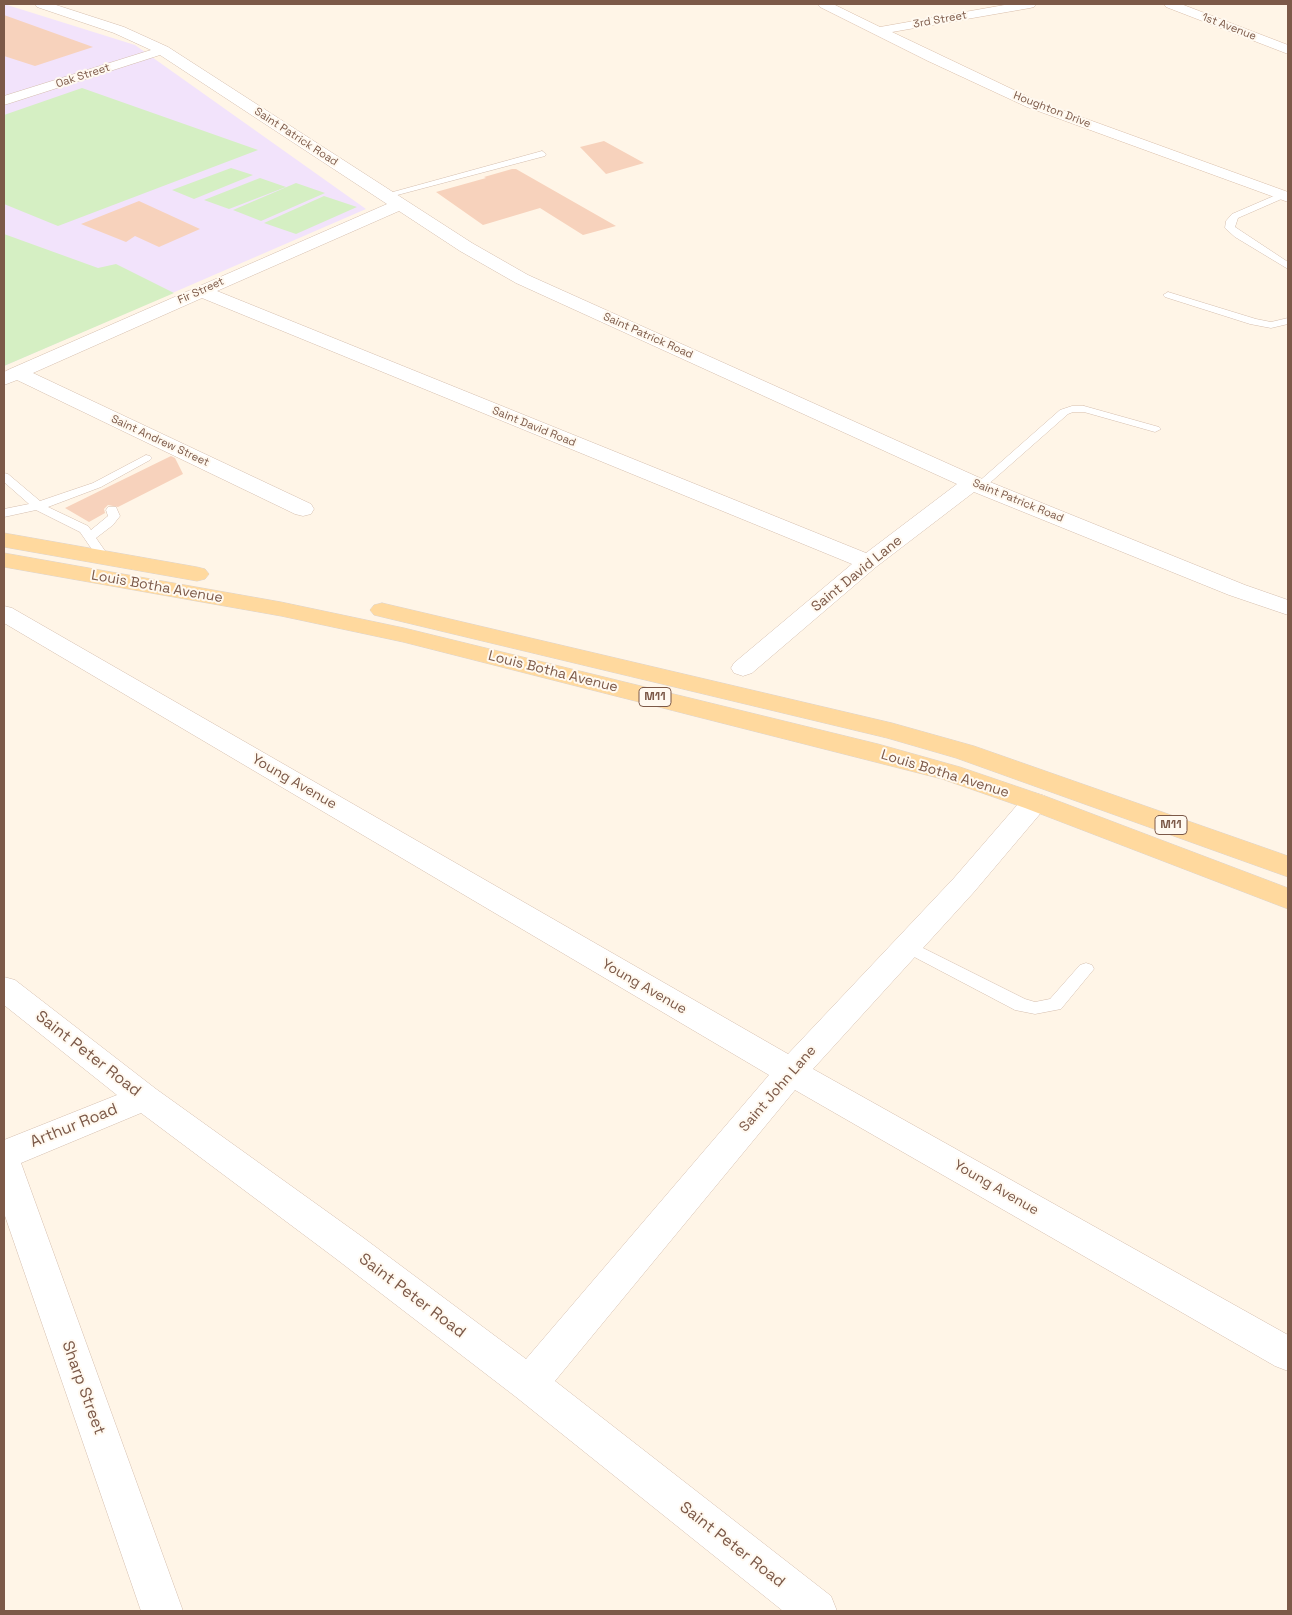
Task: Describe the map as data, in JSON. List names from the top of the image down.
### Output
{
  "streets": {
    "main road": ["Louis Botha Avenue", "M11"],
    "street": [
      "3rd Street",
      "1st Avenue",
      "Oak Street",
      "Houghton Drive",
      "Saint Patrick Road",
      "Fir Street",
      "Saint David Road",
      "Saint Andrew Street",
      "Saint David Lane",
      "Young Avenue",
      "Saint Peter Road",
      "Saint John Lane",
      "Arthur Road",
      "Sharp Street"
    ]
  },
  "crossings": [
    ["3rd Street", "Houghton Drive"],
    ["Oak Street", "Saint Patrick Road"],
    ["Saint Patrick Road", "Fir Street"],
    ["Saint Patrick Road", "Saint David Lane"],
    ["Fir Street", "Saint David Road"],
    ["Fir Street", "Saint Andrew Street"],
    ["Saint David Road", "Saint David Lane"],
    ["Louis Botha Avenue", "Saint John Lane"],
    ["Young Avenue", "Saint John Lane"],
    ["Saint Peter Road", "Saint John Lane"],
    ["Saint Peter Road", "Arthur Road"]
  ]
}
